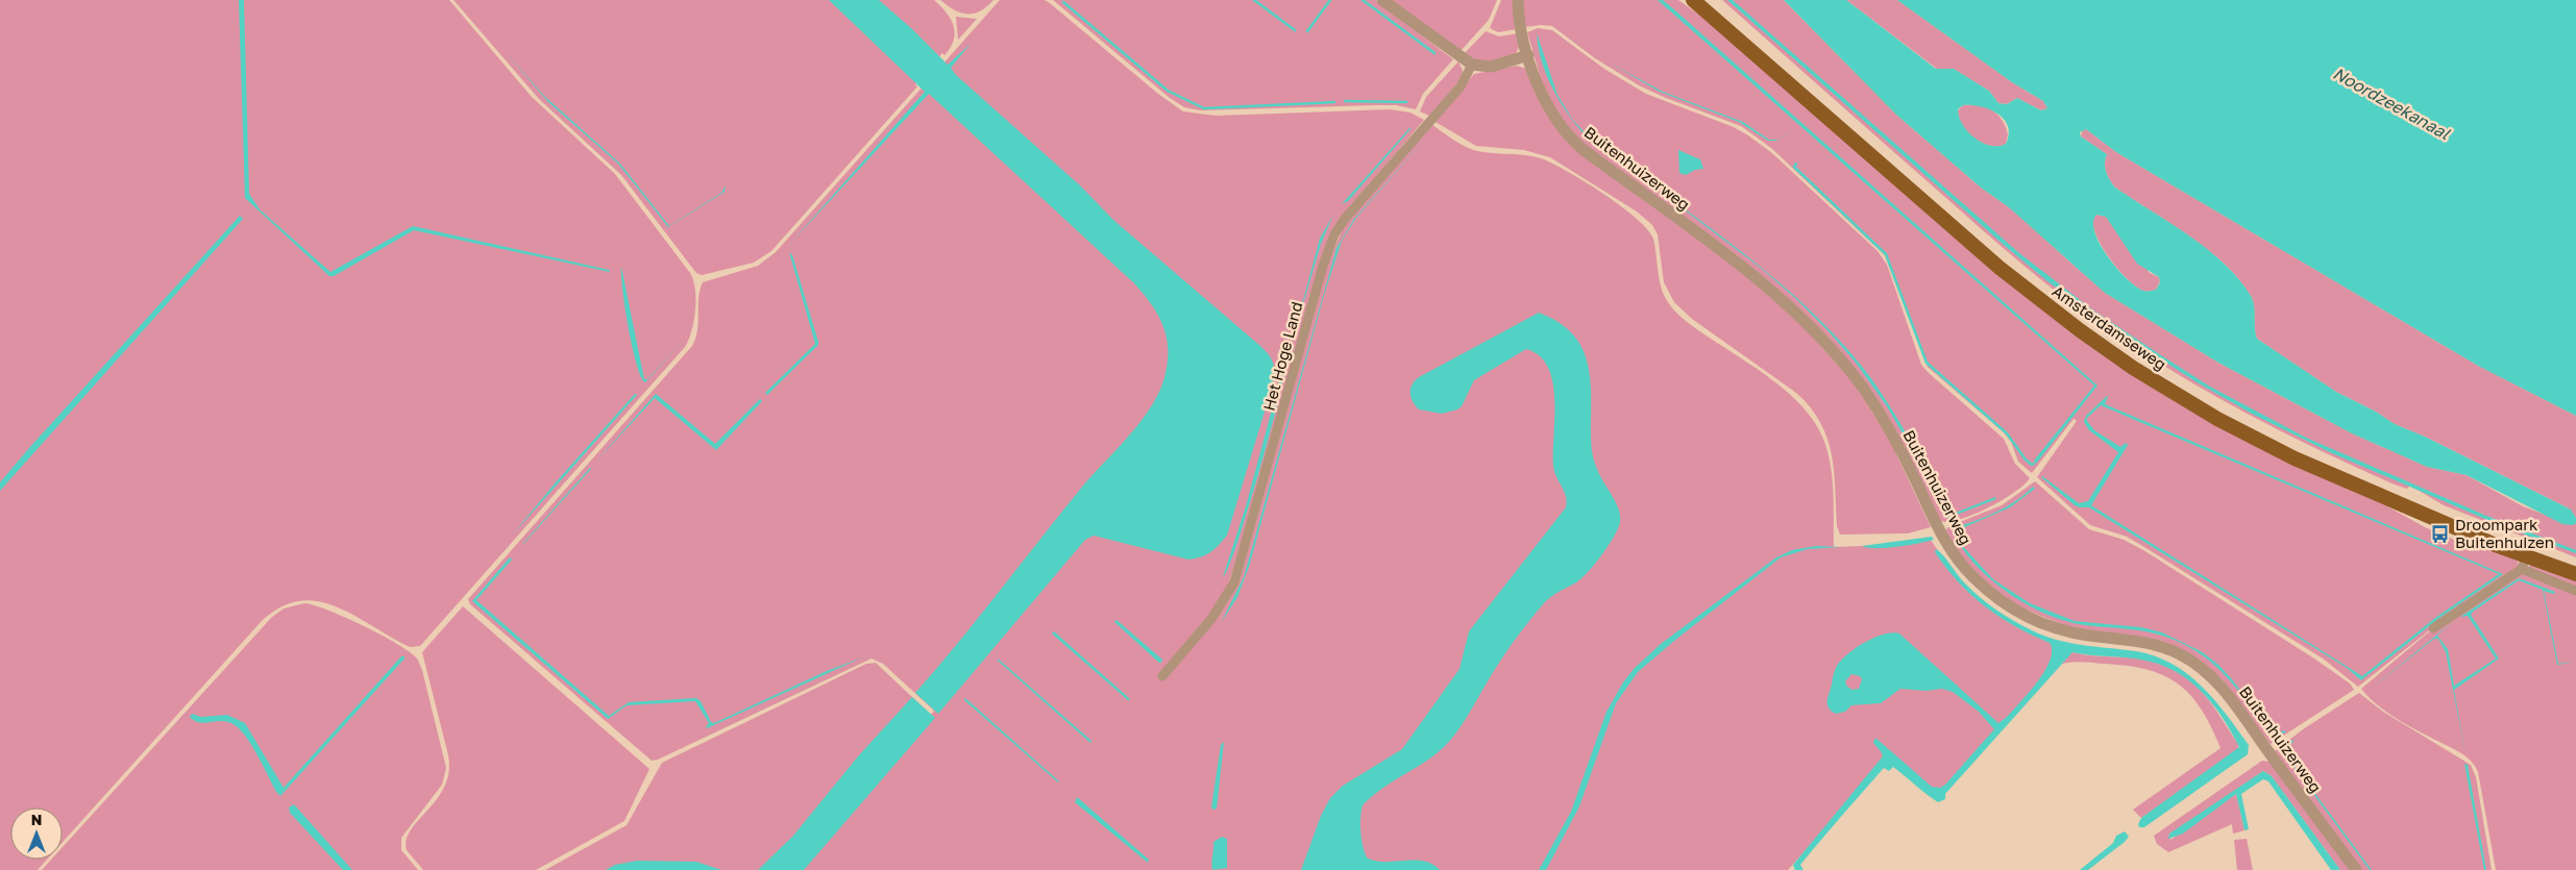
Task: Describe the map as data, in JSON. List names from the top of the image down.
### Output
{
  "streets": {
    "main road": ["Amsterdamseweg"],
    "street": ["Buitenhuizerweg", "Het Hoge Land"]
  },
  "water": ["Noordzeekanaal"],
  "places": {
    "bus stop": ["Droompark Buitenhuizen"]
  },
  "north": "top"
}
